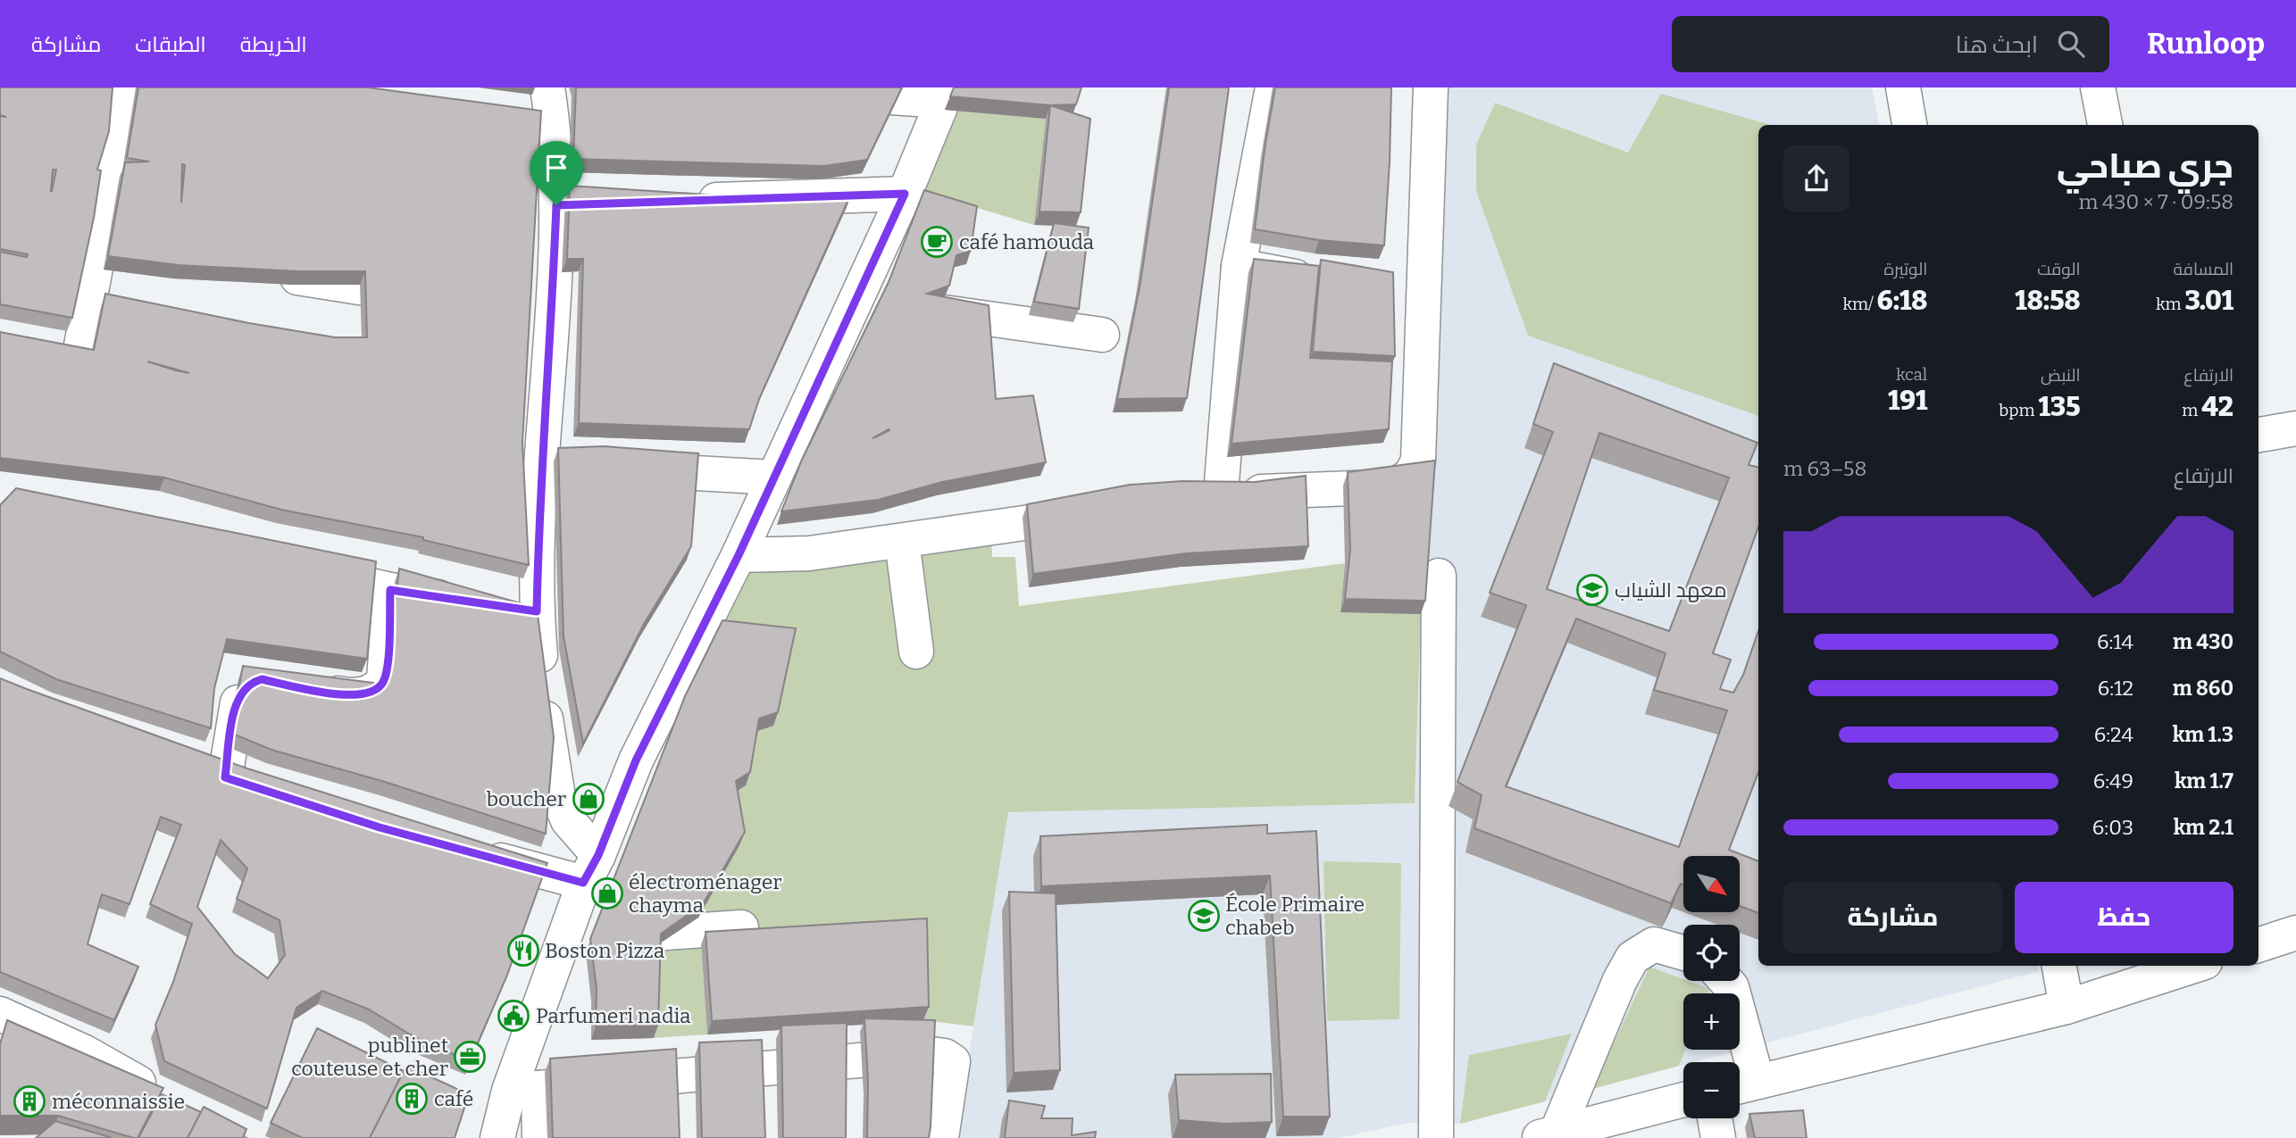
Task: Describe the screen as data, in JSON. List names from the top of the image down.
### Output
{
  "places": {
    "cafe": ["café hamouda"],
    "school or university": ["معهد الشياب", "École Primaire chabeb"],
    "shop": ["boucher", "électroménager chayma"],
    "restaurant": ["Boston Pizza"],
    "public building": ["Parfumeri nadia"],
    "office": ["publinet couteuse et cher"],
    "building": ["café", "méconnaissie"]
  },
  "north": "bottom right",
  "page": {
    "header": "Runloop",
    "search": "ابحث هنا",
    "nav": ["الخريطة", "الطبقات", "مشاركة"],
    "heading": ["جري صباحي", "09:58 · 7 × 430 m"],
    "stats": [
      ["المسافة", "3.01 km"],
      ["الوقت", "18:58"],
      ["الوتيرة", "6:18 /km"],
      ["الارتفاع", "42 m"],
      ["النبض", "135 bpm"],
      ["kcal", "191"]
    ],
    "chart": ["الارتفاع", "58–63 m"],
    "list": [
      {
        "name": "430 m",
        "note": "6:14"
      },
      {
        "name": "860 m",
        "note": "6:12"
      },
      {
        "name": "1.3 km",
        "note": "6:24"
      },
      {
        "name": "1.7 km",
        "note": "6:49"
      },
      {
        "name": "2.1 km",
        "note": "6:03"
      }
    ],
    "map_buttons": ["+", "−"],
    "buttons": ["حفظ", "مشاركة"]
  }
}
